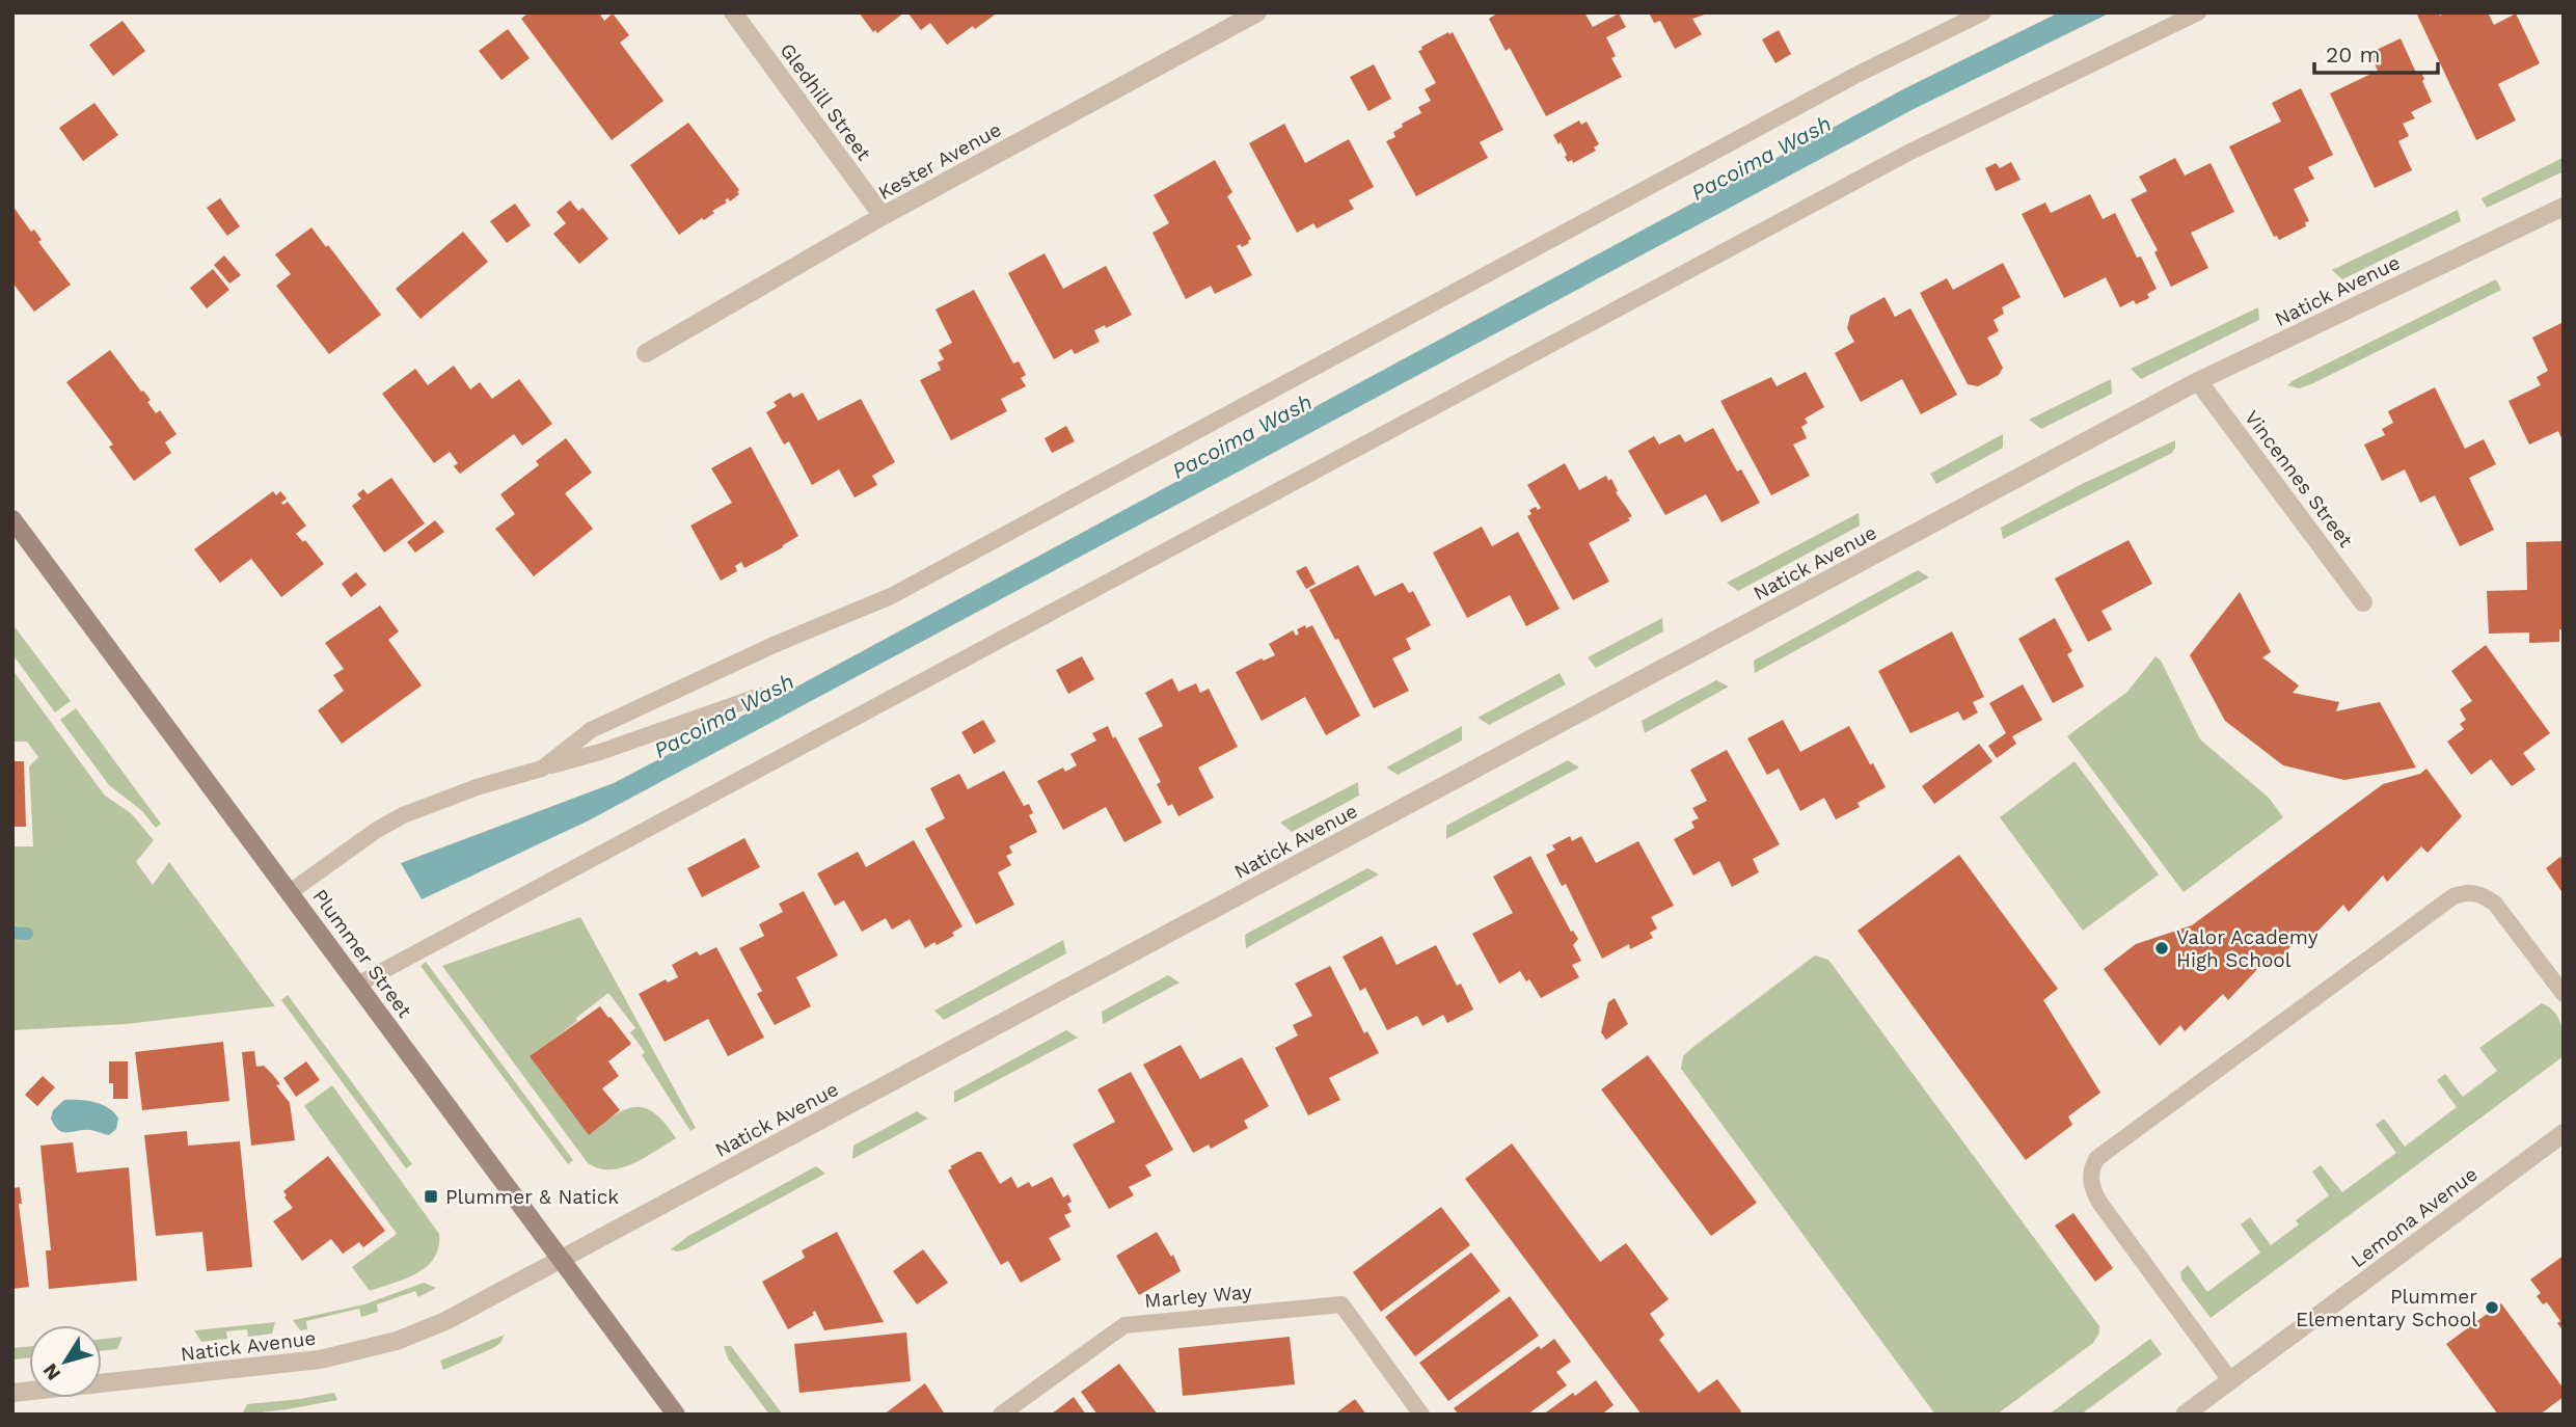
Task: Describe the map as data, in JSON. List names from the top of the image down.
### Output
{
  "streets": {
    "main road": ["Plummer Street"],
    "street": [
      "Gledhill Street",
      "Kester Avenue",
      "Natick Avenue",
      "Vincennes Street",
      "Lemona Avenue"
    ],
    "lane": ["Marley Way"]
  },
  "crossings": [
    ["Gledhill Street", "Kester Avenue"],
    ["Natick Avenue", "Vincennes Street"],
    ["Natick Avenue", "Plummer Street"]
  ],
  "water": ["Pacoima Wash"],
  "places": {
    "other": ["Valor Academy High School", "Plummer Elementary School"],
    "transit": ["Plummer & Natick"]
  },
  "scale_bar": "20 m",
  "north": "bottom left"
}
